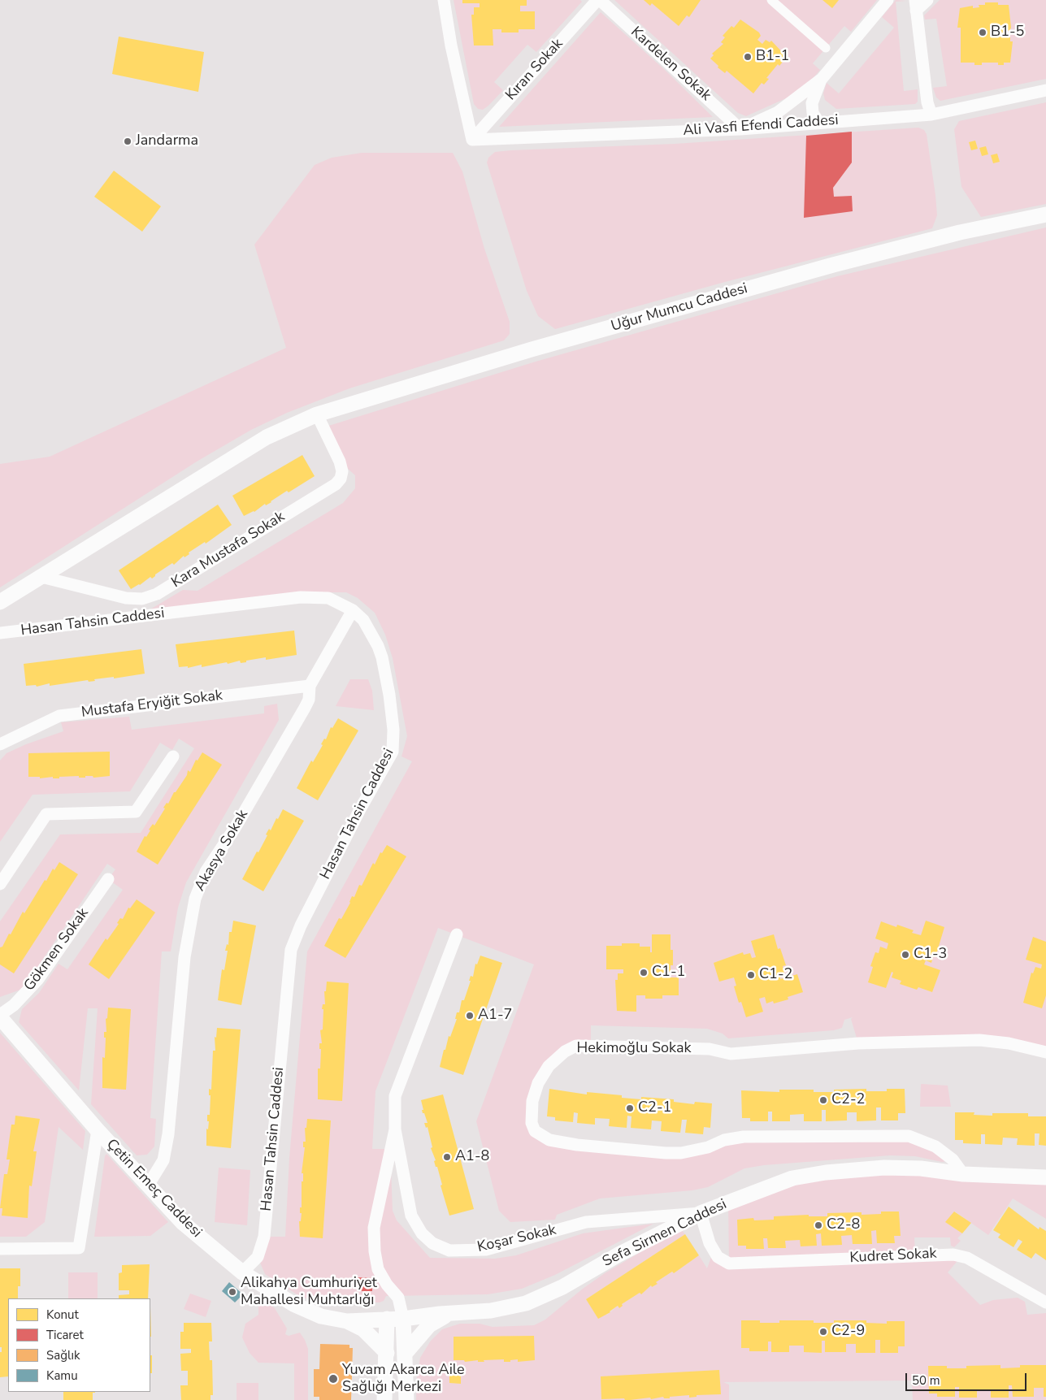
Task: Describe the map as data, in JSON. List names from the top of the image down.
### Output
{
  "streets": {
    "street": [
      "Kardelen Sokak",
      "Kıran Sokak",
      "Ali Vasfi Efendi Caddesi",
      "Uğur Mumcu Caddesi",
      "Kara Mustafa Sokak",
      "Hasan Tahsin Caddesi",
      "Mustafa Eryiğit Sokak",
      "Akasya Sokak",
      "Gökmen Sokak",
      "Hekimoğlu Sokak",
      "Çetin Emeç Caddesi",
      "Sefa Sirmen Caddesi",
      "Koşar Sokak",
      "Kudret Sokak"
    ]
  },
  "crossings": [
    ["Kardelen Sokak", "Kıran Sokak"],
    ["Kardelen Sokak", "Ali Vasfi Efendi Caddesi"],
    ["Kıran Sokak", "Ali Vasfi Efendi Caddesi"],
    ["Uğur Mumcu Caddesi", "Kara Mustafa Sokak"],
    ["Hasan Tahsin Caddesi", "Akasya Sokak"],
    ["Hasan Tahsin Caddesi", "Çetin Emeç Caddesi"],
    ["Mustafa Eryiğit Sokak", "Akasya Sokak"],
    ["Akasya Sokak", "Çetin Emeç Caddesi"],
    ["Gökmen Sokak", "Çetin Emeç Caddesi"],
    ["Hekimoğlu Sokak", "Sefa Sirmen Caddesi"],
    ["Çetin Emeç Caddesi", "Sefa Sirmen Caddesi"],
    ["Sefa Sirmen Caddesi", "Koşar Sokak"],
    ["Sefa Sirmen Caddesi", "Kudret Sokak"],
    ["Koşar Sokak", "Kudret Sokak"]
  ],
  "places": [
    "B1-5",
    "B1-1",
    "Jandarma",
    "C1-3",
    "C1-1",
    "C1-2",
    "A1-7",
    "C2-2",
    "C2-1",
    "A1-8",
    "C2-8",
    "Alikahya Cumhuriyet Mahallesi Muhtarlığı",
    "C2-9",
    "Yuvam Akarca Aile Sağlığı Merkezi"
  ],
  "legend": [
    "Konut",
    "Ticaret",
    "Sağlık",
    "Kamu"
  ],
  "scale_bar": "50 m"
}
